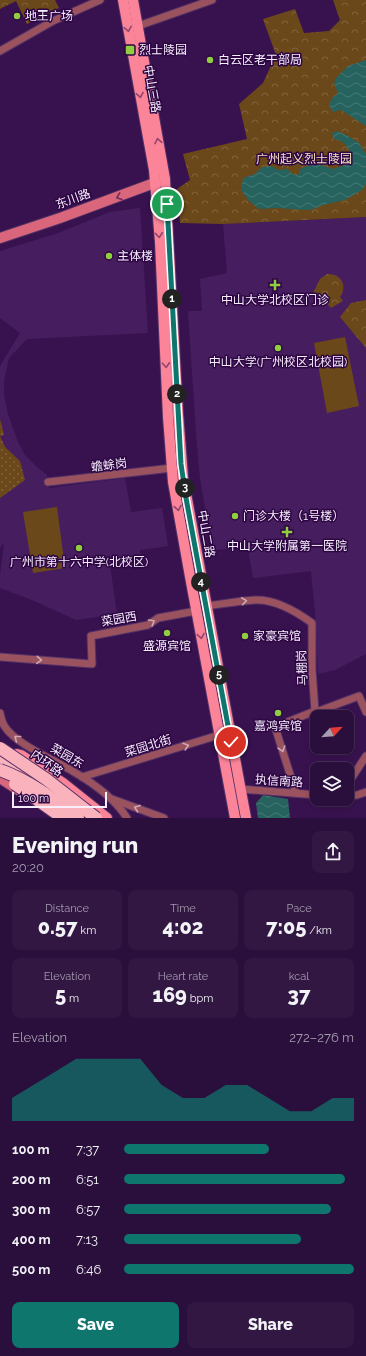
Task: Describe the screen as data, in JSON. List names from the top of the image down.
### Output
{
  "streets": {
    "highway": ["内环路"],
    "main road": ["中山三路", "东川路", "中山二路"],
    "street": [
      "蟾蜍岗",
      "菜园西",
      "马棚岗",
      "菜园北街",
      "菜园东",
      "执信南路"
    ]
  },
  "crossings": [
    ["中山三路", "东川路"],
    ["中山三路", "中山二路"],
    ["东川路", "中山二路"],
    ["蟾蜍岗", "中山二路"],
    ["中山二路", "菜园西"],
    ["中山二路", "马棚岗"],
    ["中山二路", "菜园北街"],
    ["中山二路", "执信南路"],
    ["菜园西", "马棚岗"],
    ["菜园北街", "菜园东"]
  ],
  "one_way": [
    "东川路",
    "菜园西",
    "菜园北街",
    "菜园东"
  ],
  "parks": ["广州起义烈士陵园"],
  "places": {
    "other": [
      "地王广场",
      "白云区老干部局",
      "主体楼",
      "中山大学(广州校区北校园)",
      "门诊大楼（1号楼）",
      "广州市第十六中学(北校区)",
      "盛源宾馆",
      "家豪宾馆",
      "嘉鸿宾馆"
    ],
    "transit": ["烈士陵园"],
    "health": ["中山大学北校区门诊", "中山大学附属第一医院"]
  },
  "scale_bar": "100 m",
  "north": "top right",
  "page": {
    "pins": [
      "1",
      "2",
      "3",
      "4",
      "5"
    ],
    "scale": "100 m",
    "heading": ["Evening run", "20:20"],
    "stats": [
      ["Distance", "0.57 km"],
      ["Time", "4:02"],
      ["Pace", "7:05 /km"],
      ["Elevation", "5 m"],
      ["Heart rate", "169 bpm"],
      ["kcal", "37"]
    ],
    "chart": ["Elevation", "272–276 m"],
    "list": [
      {
        "name": "100 m",
        "note": "7:37"
      },
      {
        "name": "200 m",
        "note": "6:51"
      },
      {
        "name": "300 m",
        "note": "6:57"
      },
      {
        "name": "400 m",
        "note": "7:13"
      },
      {
        "name": "500 m",
        "note": "6:46"
      }
    ],
    "buttons": ["Save", "Share"]
  }
}
